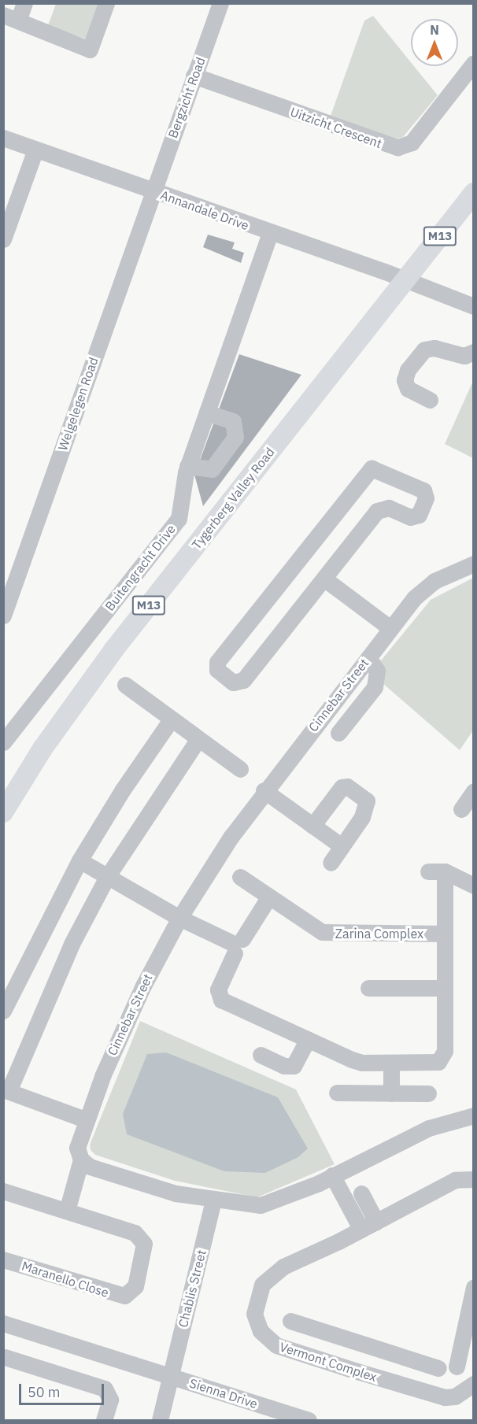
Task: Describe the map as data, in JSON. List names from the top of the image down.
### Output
{
  "streets": {
    "main road": ["M13", "Tygerberg Valley Road"],
    "street": [
      "Bergzicht Road",
      "Uitzicht Crescent",
      "Annandale Drive",
      "Welgelegen Road",
      "Buitengracht Drive",
      "Cinnebar Street",
      "Zarina Complex",
      "Maranello Close",
      "Chablis Street",
      "Vermont Complex",
      "Sienna Drive"
    ]
  },
  "crossings": [
    ["Bergzicht Road", "Uitzicht Crescent"],
    ["Bergzicht Road", "Annandale Drive"],
    ["Bergzicht Road", "Welgelegen Road"],
    ["Annandale Drive", "Welgelegen Road"],
    ["Annandale Drive", "Tygerberg Valley Road"],
    ["Annandale Drive", "Buitengracht Drive"],
    ["Chablis Street", "Sienna Drive"]
  ],
  "scale_bar": "50 m",
  "north": "top"
}
